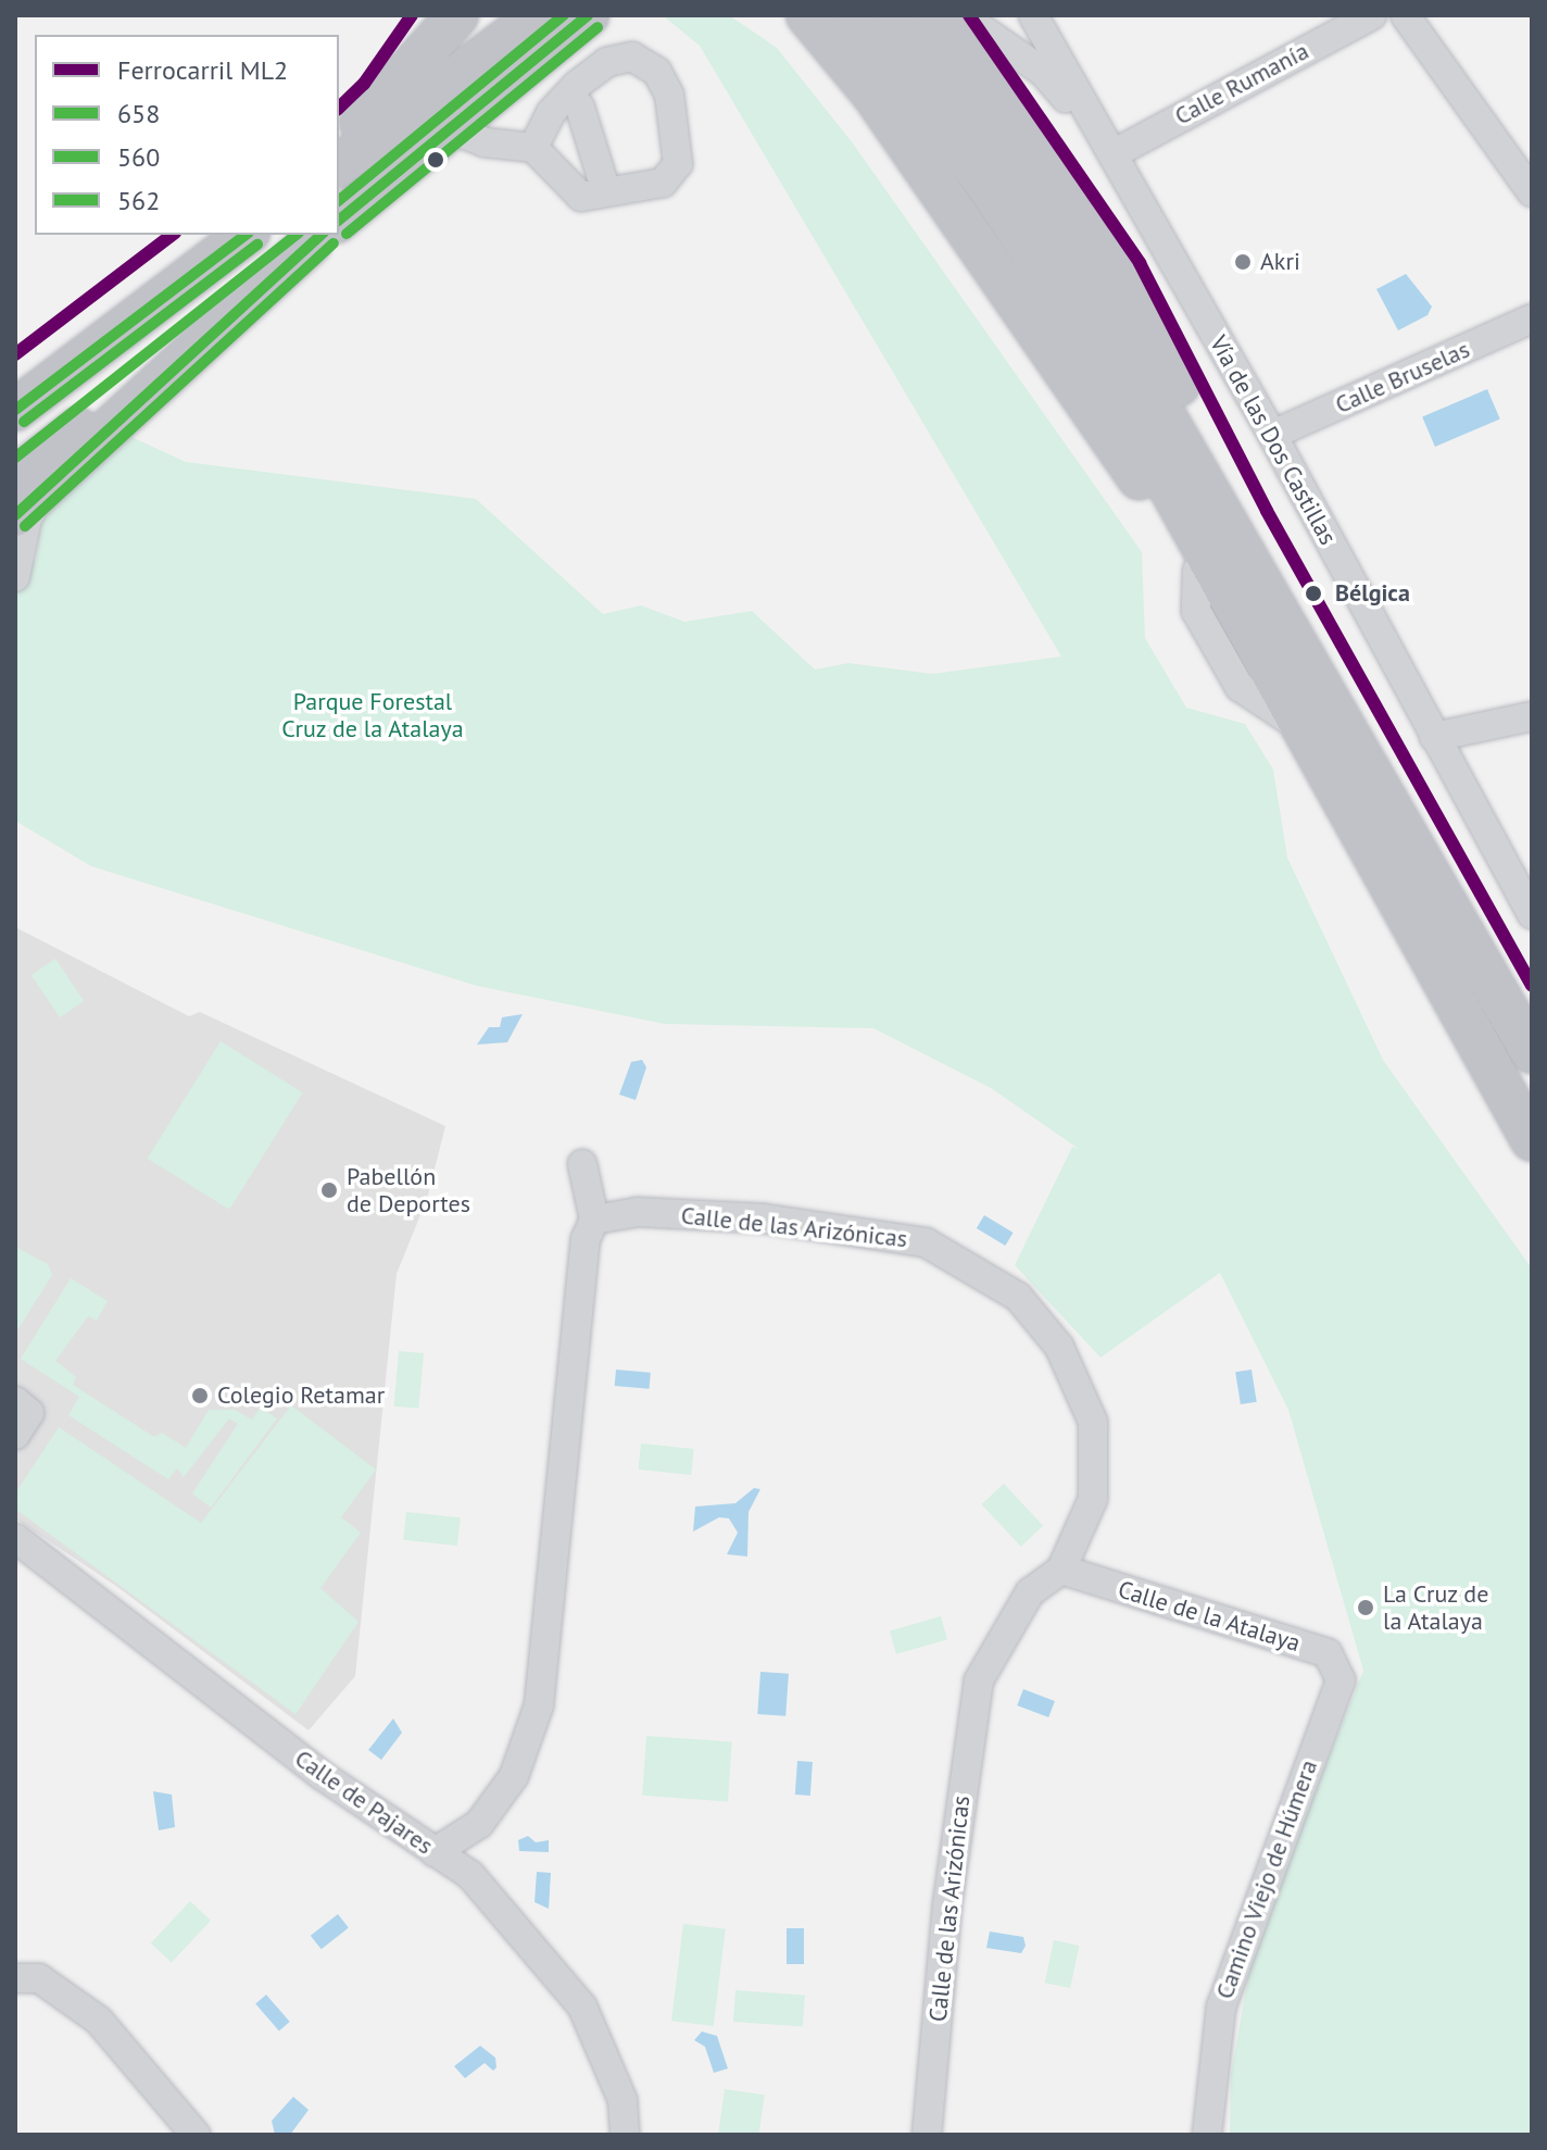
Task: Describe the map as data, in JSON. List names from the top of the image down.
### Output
{
  "streets": {
    "street": [
      "Calle Rumanía",
      "Calle Bruselas",
      "Vía de las Dos Castillas",
      "Calle de las Arizónicas",
      "Calle de la Atalaya",
      "Calle de Pajares",
      "Camino Viejo de Húmera"
    ]
  },
  "crossings": [
    ["Calle Rumanía", "Vía de las Dos Castillas"],
    ["Calle Bruselas", "Vía de las Dos Castillas"],
    ["Calle de las Arizónicas", "Calle de la Atalaya"],
    ["Calle de la Atalaya", "Camino Viejo de Húmera"]
  ],
  "parks": ["Parque Forestal Cruz de la Atalaya"],
  "places": [
    "Akri",
    "Bélgica",
    "Pabellón de Deportes",
    "Colegio Retamar",
    "La Cruz de la Atalaya"
  ],
  "lines": [
    "rail line ML2",
    "transit line 658",
    "transit line 562",
    "transit line 560"
  ],
  "legend": [
    "Ferrocarril ML2",
    "658",
    "560",
    "562"
  ]
}
